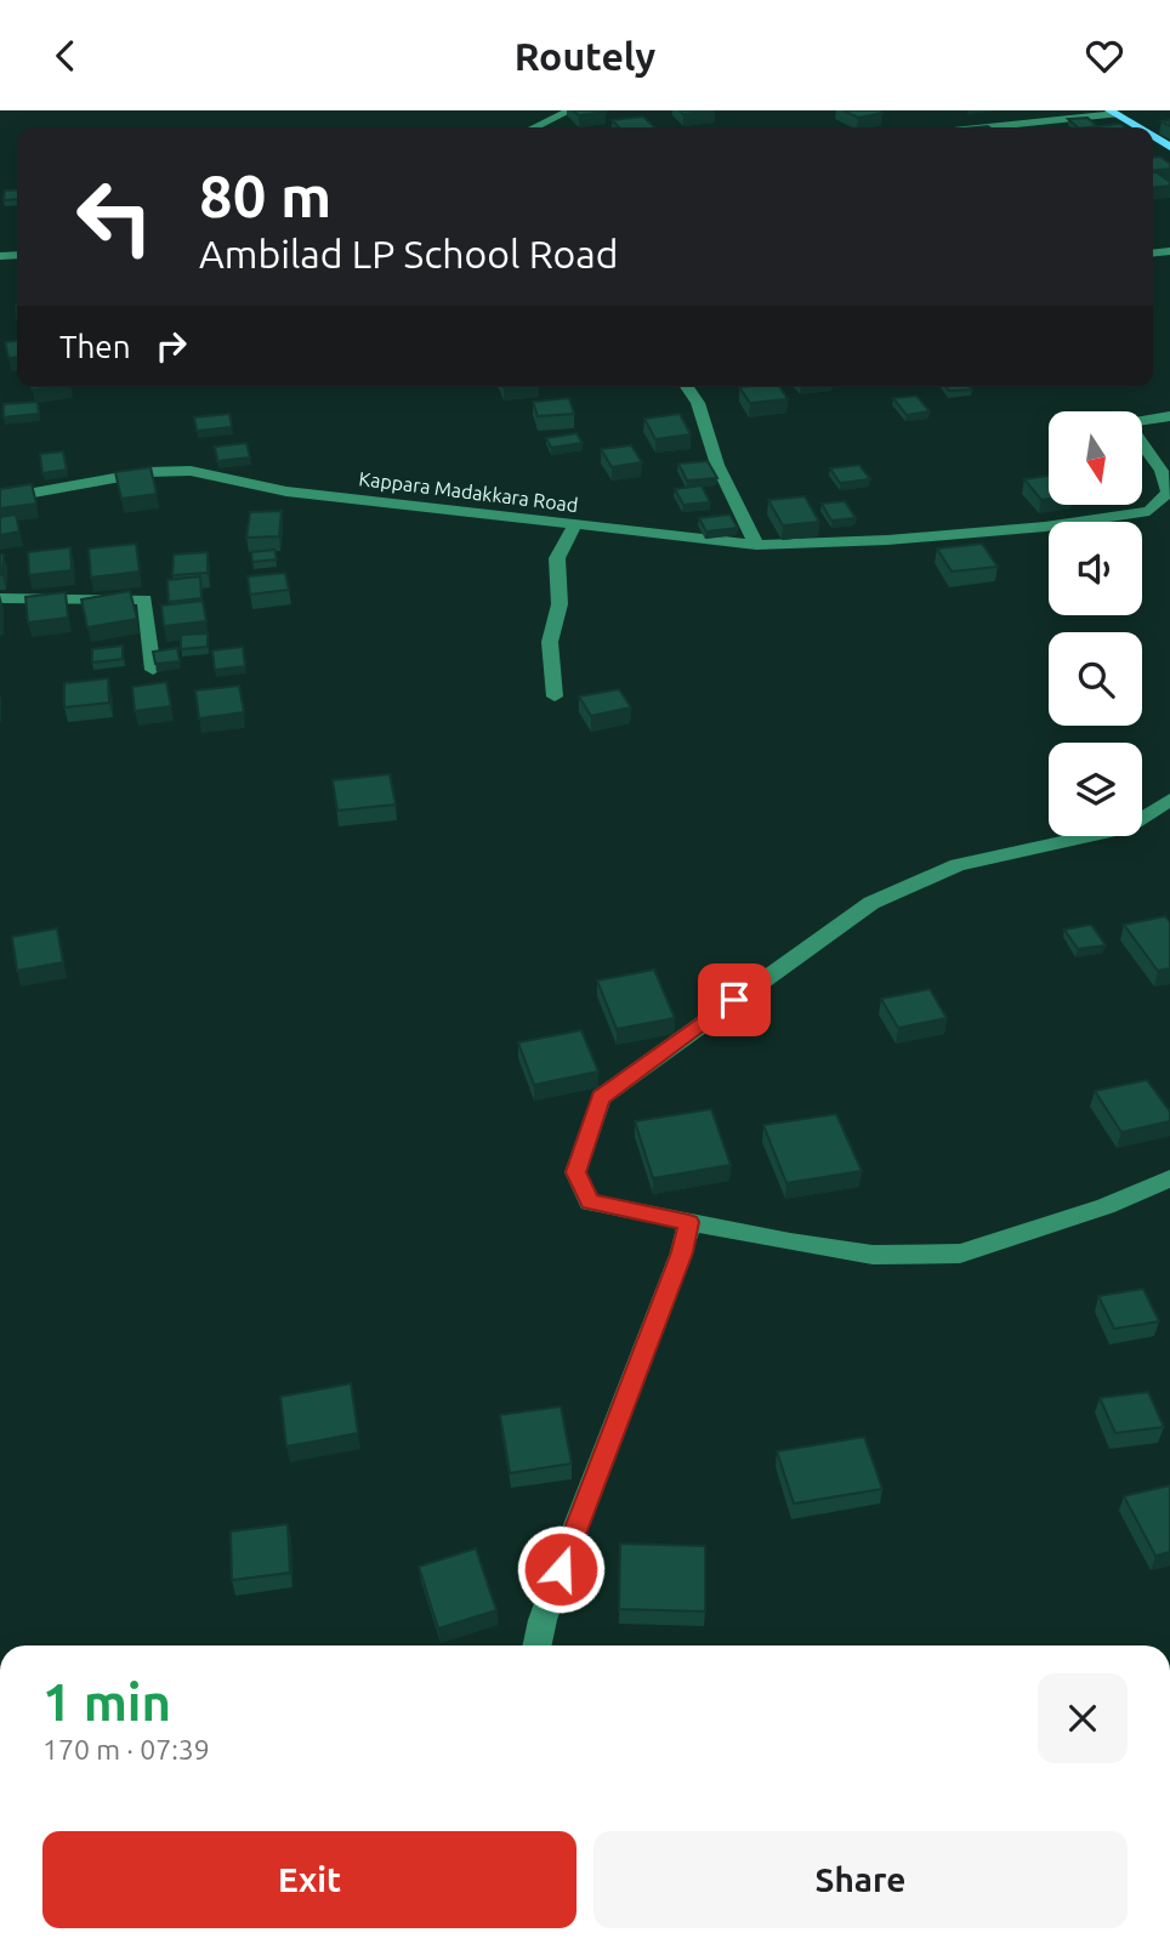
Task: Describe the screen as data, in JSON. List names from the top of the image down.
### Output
{
  "streets": {
    "street": ["Kappara Madakkara Road"]
  },
  "north": "bottom",
  "page": {
    "header": "Routely",
    "turn": ["80 m", "Ambilad LP School Road"],
    "then": "Then",
    "heading": ["1 min", "170 m · 07:39"],
    "buttons": ["Exit", "Share"]
  }
}
